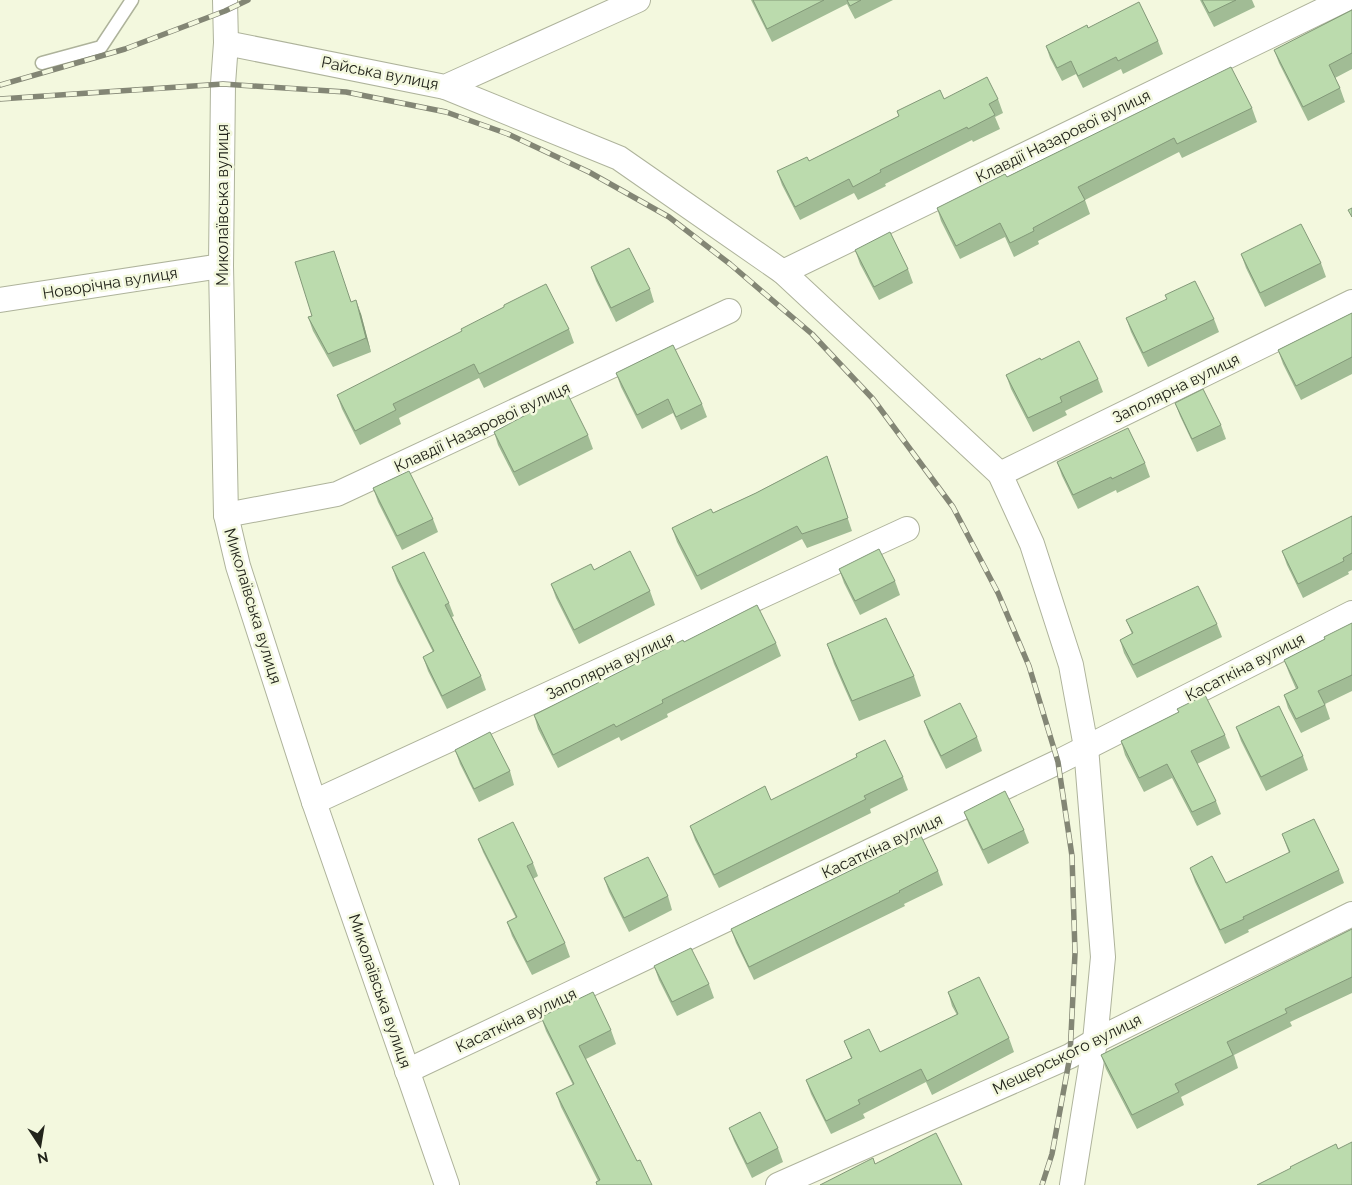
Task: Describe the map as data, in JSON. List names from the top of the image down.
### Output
{
  "streets": {
    "street": [
      "Райська вулиця",
      "Клавдії Назарової вулиця",
      "Миколаївська вулиця",
      "Новорічна вулиця",
      "Заполярна вулиця",
      "Касаткіна вулиця",
      "Мещерського вулиця"
    ]
  },
  "crossings": [
    ["Райська вулиця", "Миколаївська вулиця"],
    ["Клавдії Назарової вулиця", "Миколаївська вулиця"],
    ["Миколаївська вулиця", "Новорічна вулиця"],
    ["Миколаївська вулиця", "Заполярна вулиця"],
    ["Миколаївська вулиця", "Касаткіна вулиця"]
  ],
  "north": "bottom"
}
